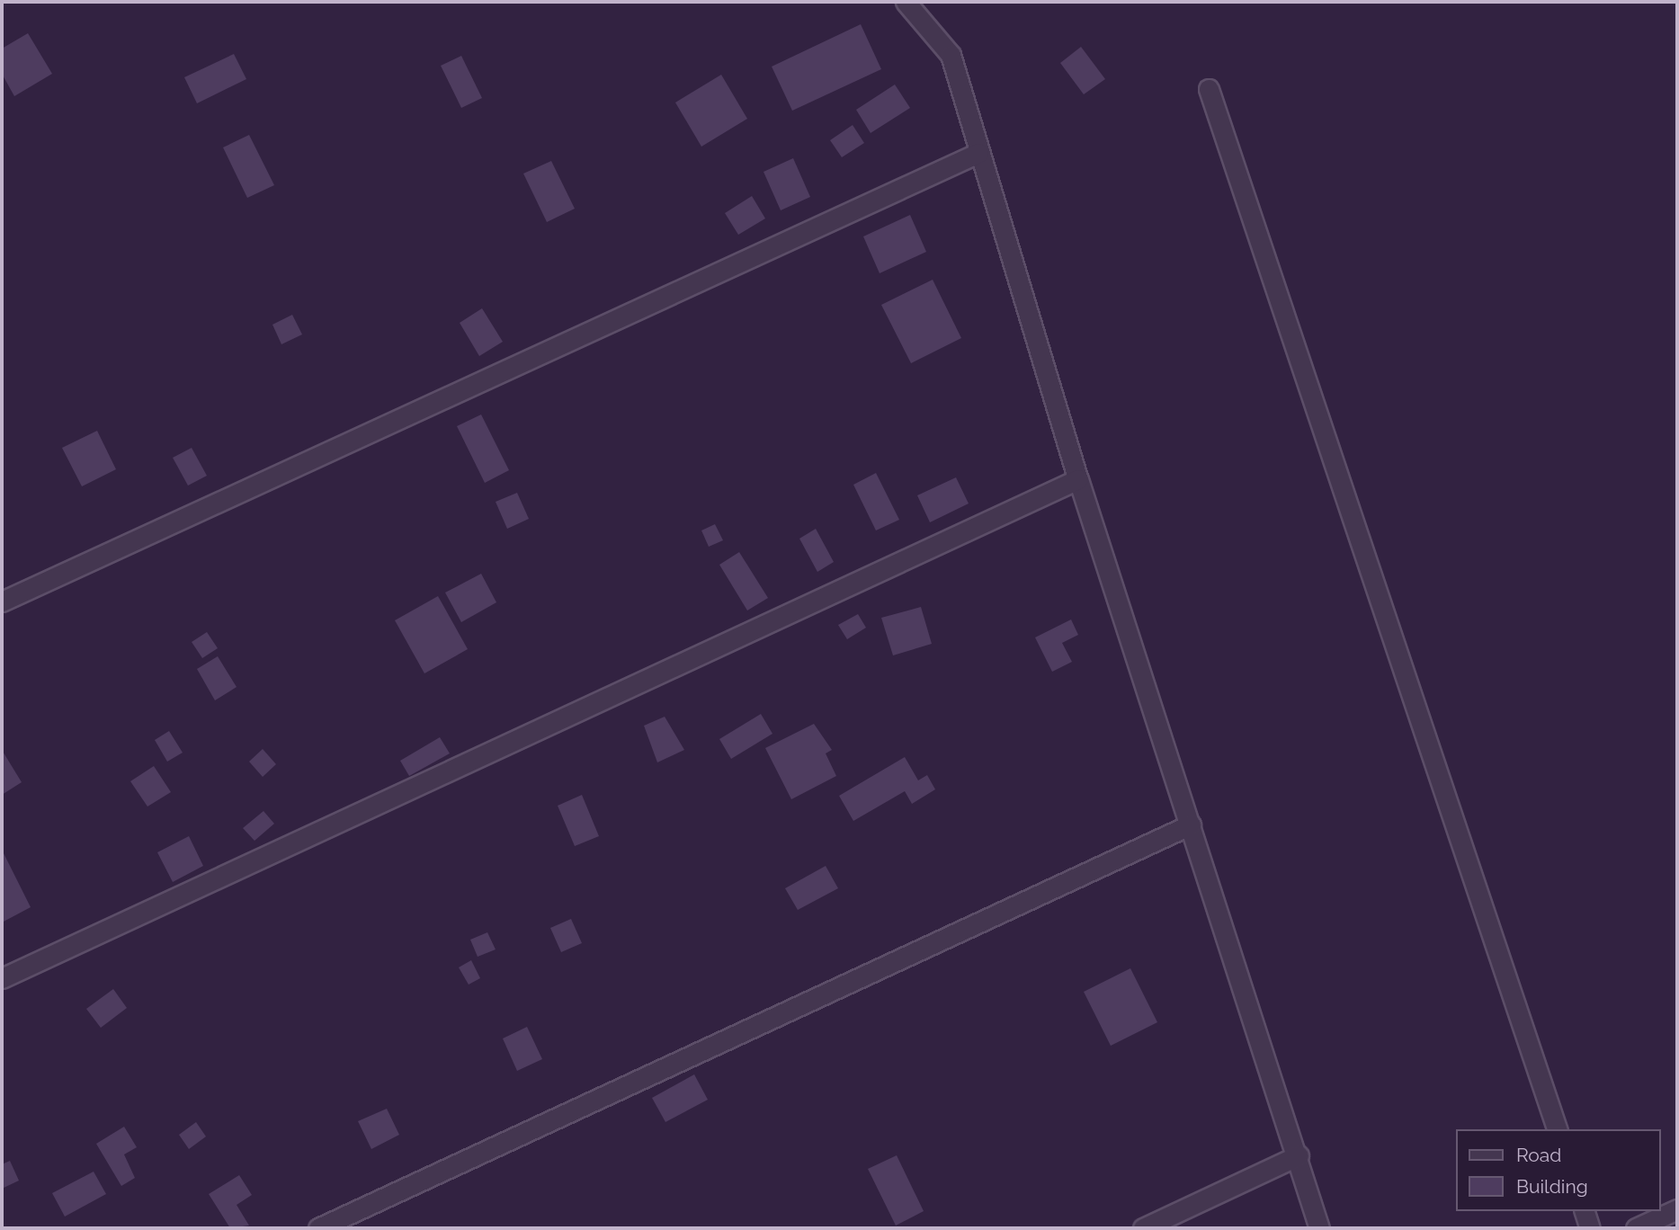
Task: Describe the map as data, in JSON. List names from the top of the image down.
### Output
{
  "legend": ["Road", "Building"]
}
